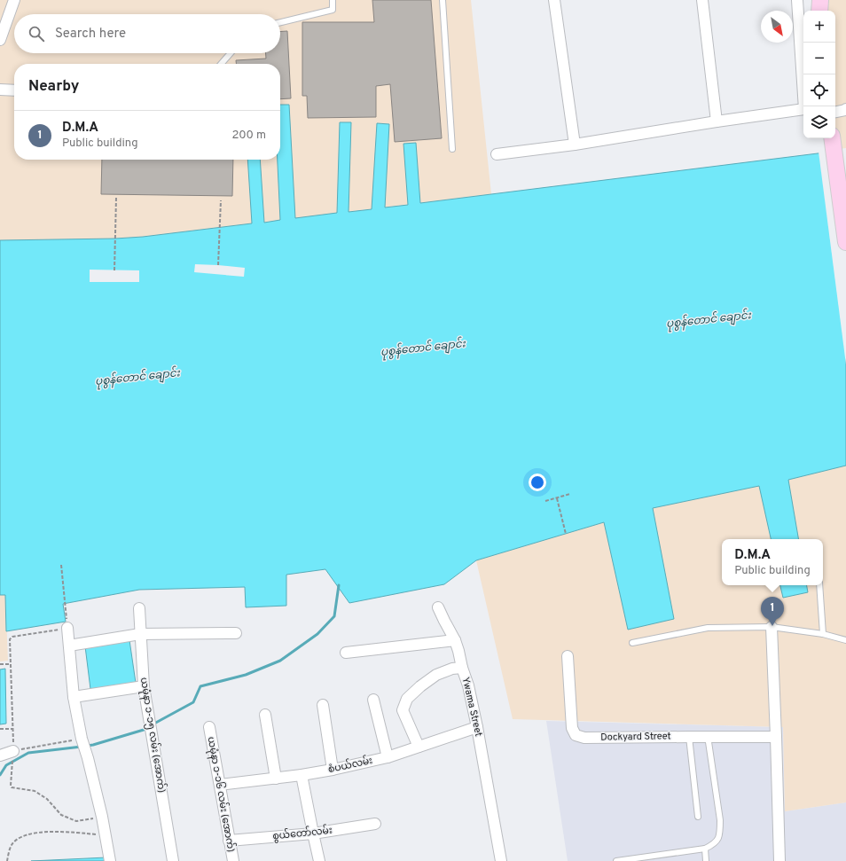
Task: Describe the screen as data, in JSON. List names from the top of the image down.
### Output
{
  "streets": {
    "street": [
      "Ywama Street",
      "ယမုံနာ ၁-၁၅ လမ်း (အောက်)",
      "Dockyard Street",
      "စံပယ်လမ်း",
      "ယမုံနာ ၁-၁၆ လမ်း (အောက်)",
      "စွယ်တော်လမ်း"
    ]
  },
  "crossings": [
    ["Ywama Street", "စံပယ်လမ်း"],
    ["စံပယ်လမ်း", "ယမုံနာ ၁-၁၆ လမ်း (အောက်)"],
    ["ယမုံနာ ၁-၁၆ လမ်း (အောက်)", "စွယ်တော်လမ်း"]
  ],
  "water": ["ပုစွန်တောင် ချောင်း"],
  "north": "bottom right",
  "page": {
    "map_buttons": ["+", "−"],
    "search": "Search here",
    "heading": "Nearby",
    "list": [
      {
        "mark": "1",
        "name": "D.M.A",
        "note": "Public building",
        "value": "200 m"
      }
    ],
    "popup": ["D.M.A", "Public building"],
    "pins": "1"
  }
}
